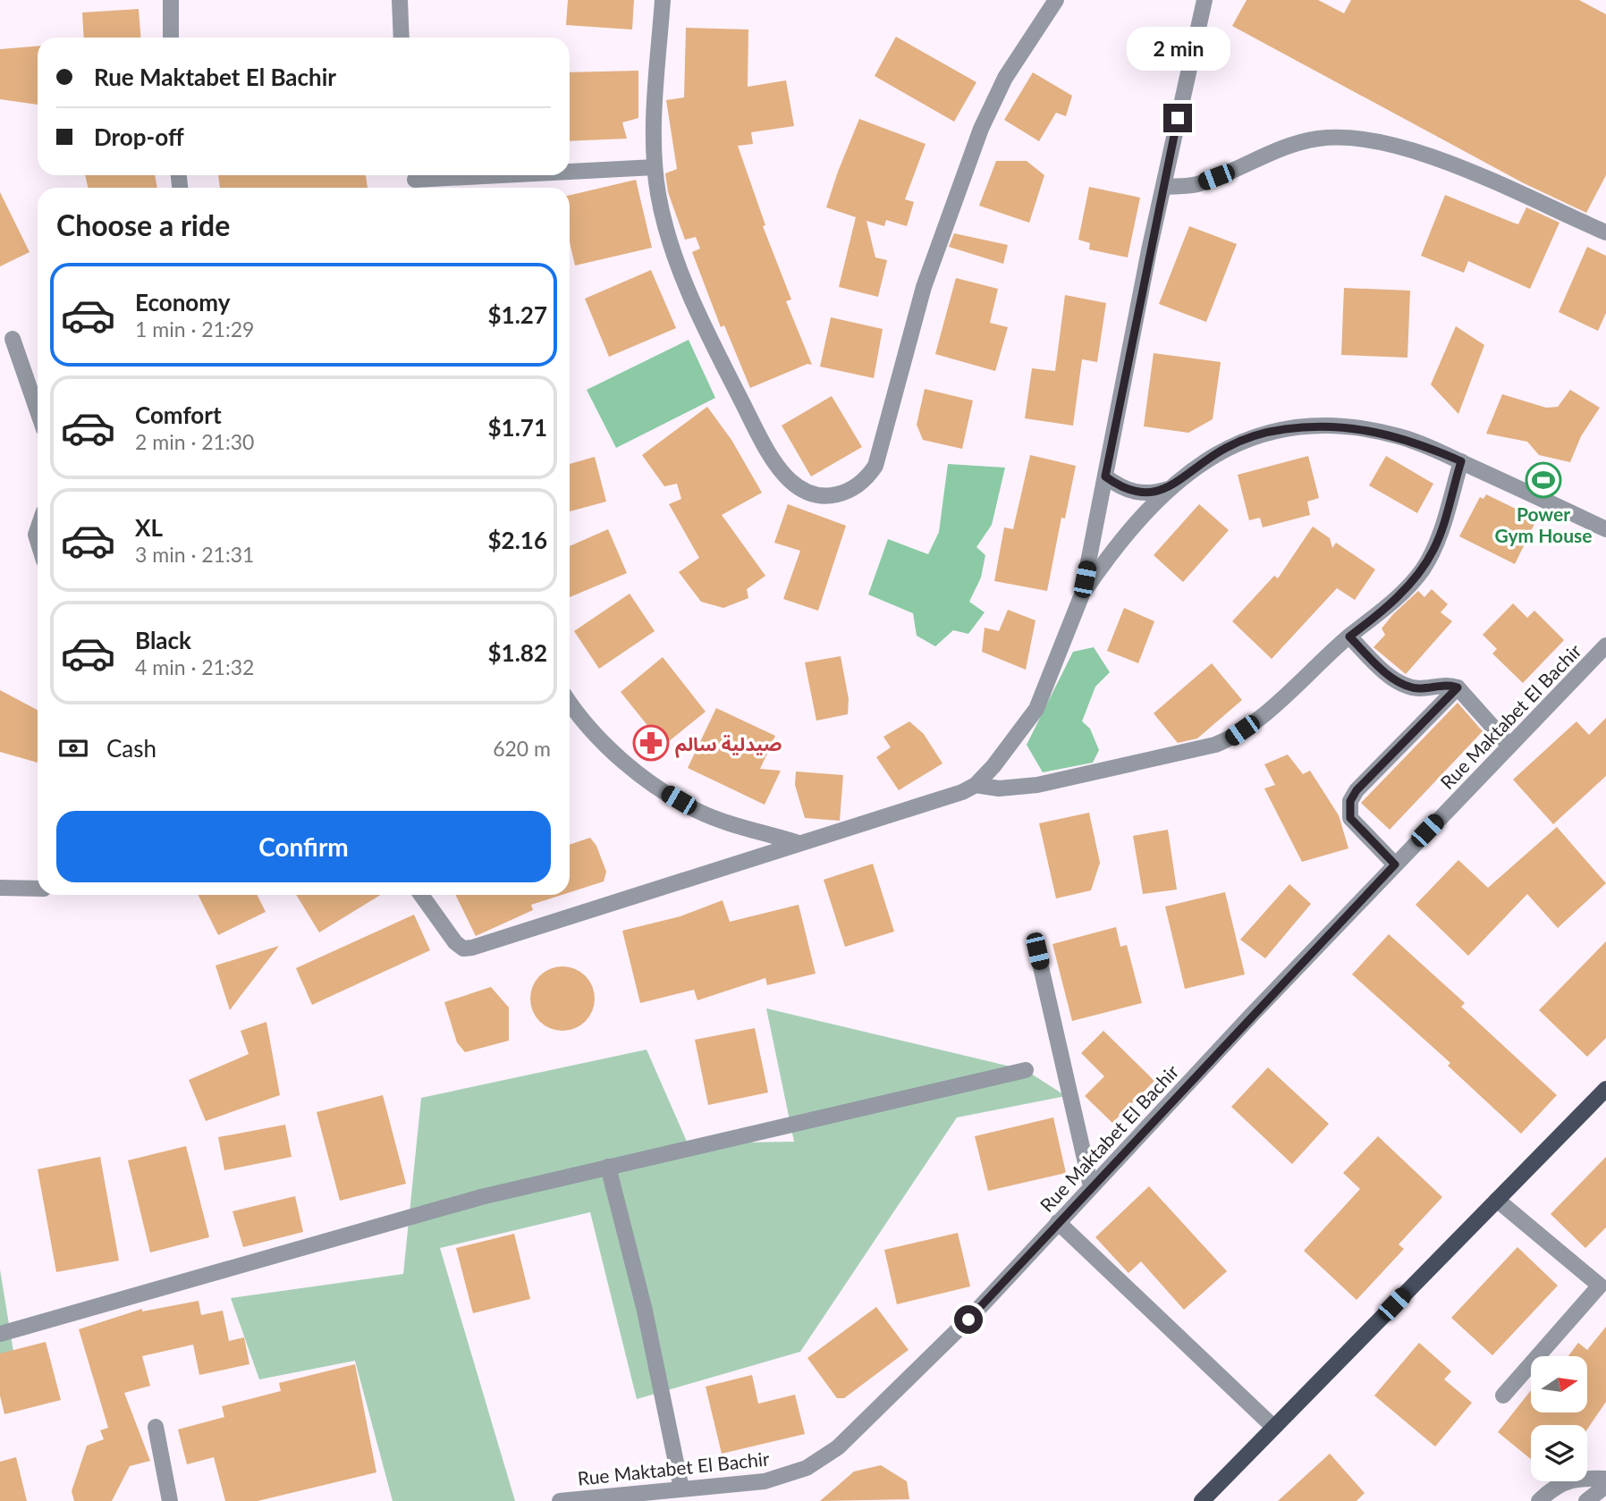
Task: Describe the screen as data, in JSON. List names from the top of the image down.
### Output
{
  "streets": {
    "street": ["Rue Maktabet El Bachir"]
  },
  "places": {
    "sports": ["Power Gym House"],
    "pharmacy": ["صيدلية سالم"]
  },
  "north": "right",
  "page": {
    "bubble": "2 min",
    "banner": ["Rue Maktabet El Bachir", "Drop-off"],
    "heading": "Choose a ride",
    "list": [
      {
        "name": "Economy",
        "note": "1 min · 21:29",
        "value": "$1.27"
      },
      {
        "name": "Comfort",
        "note": "2 min · 21:30",
        "value": "$1.71"
      },
      {
        "name": "XL",
        "note": "3 min · 21:31",
        "value": "$2.16"
      },
      {
        "name": "Black",
        "note": "4 min · 21:32",
        "value": "$1.82"
      }
    ],
    "pay": ["Cash", "620 m"],
    "buttons": "Confirm"
  }
}
